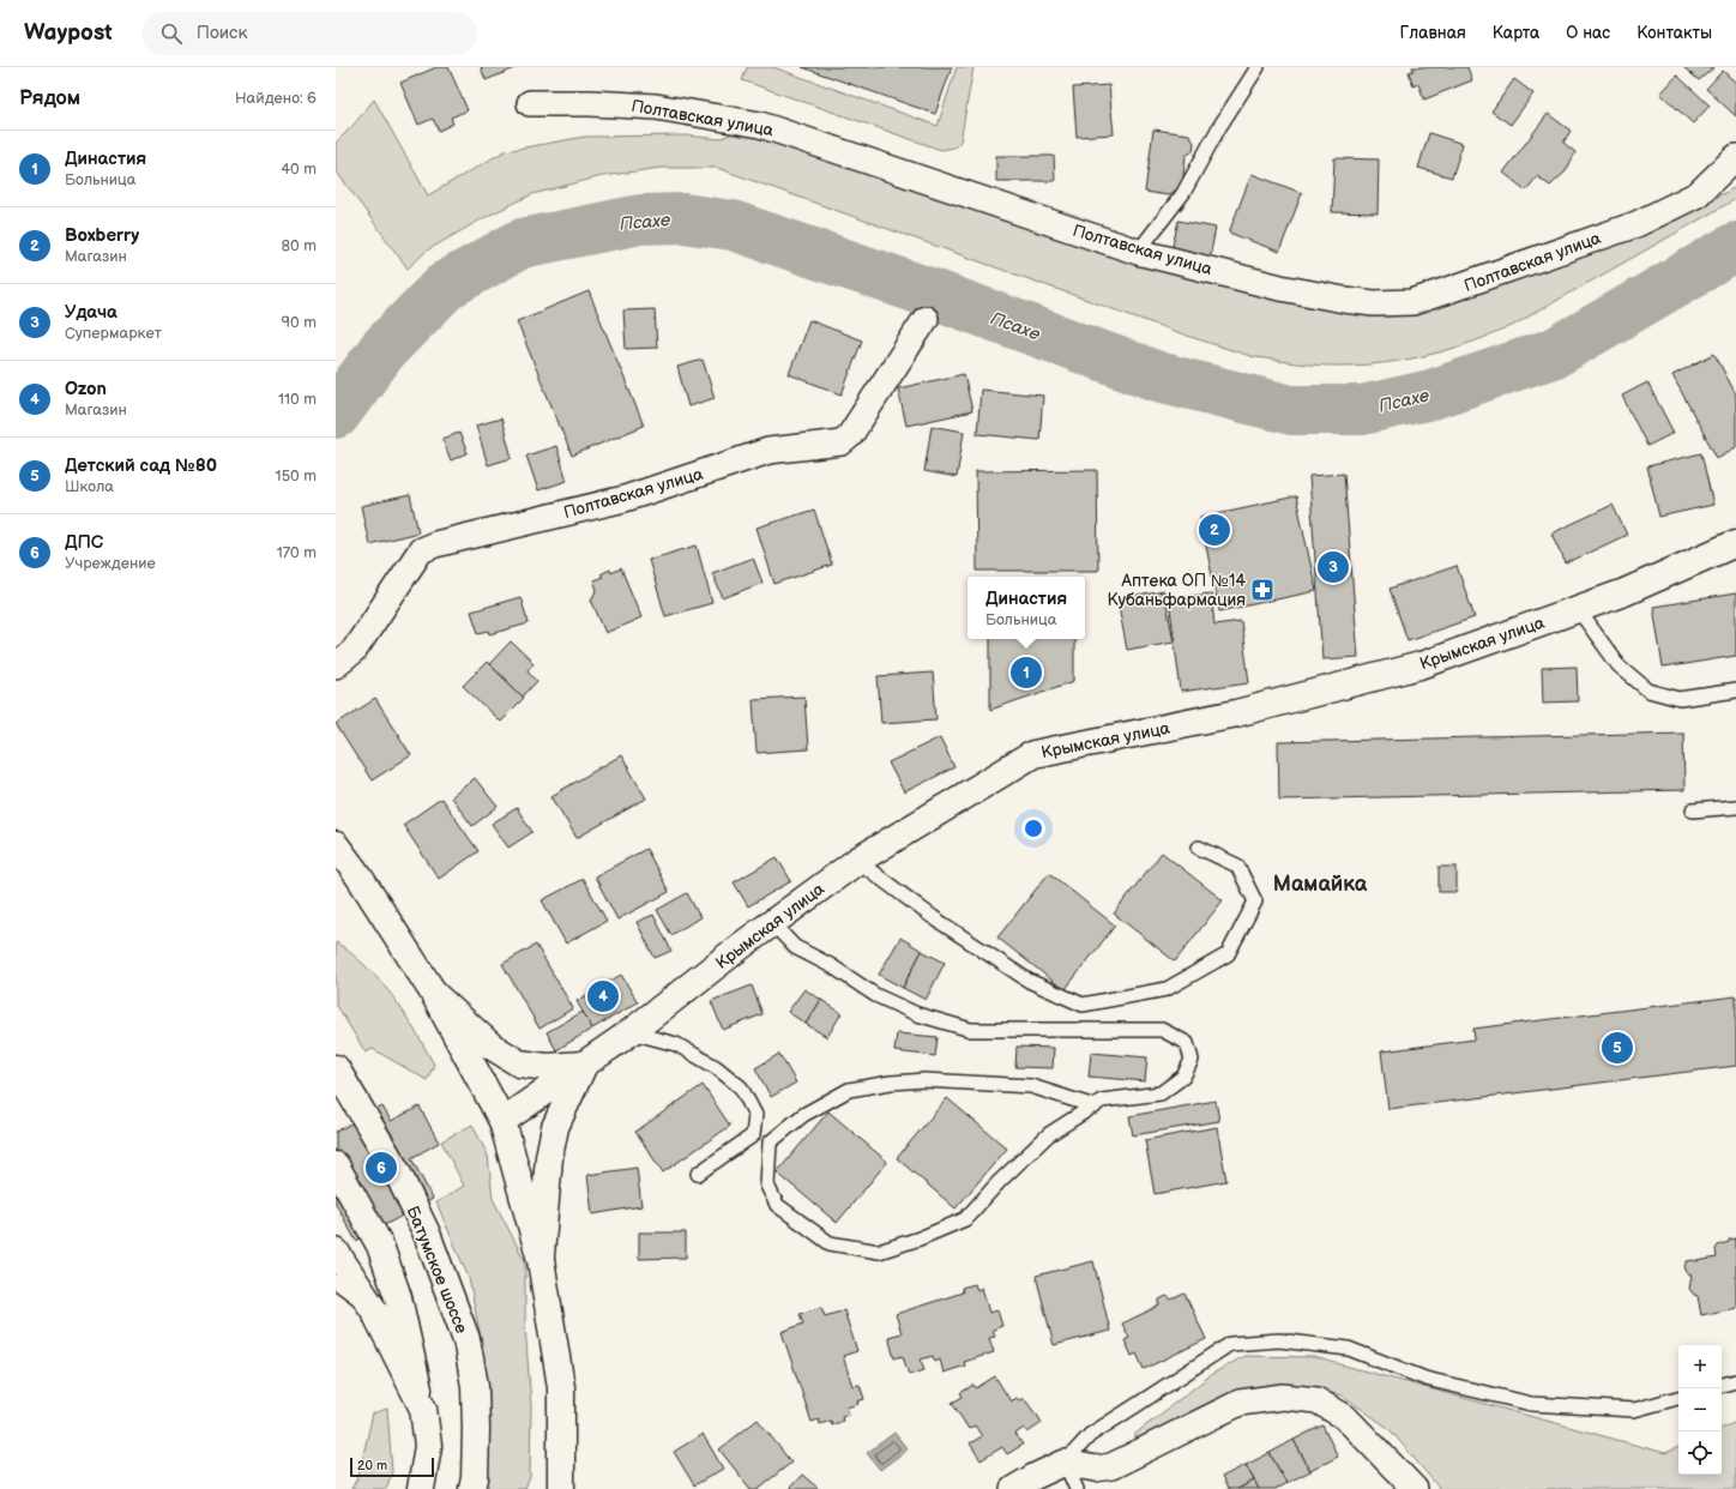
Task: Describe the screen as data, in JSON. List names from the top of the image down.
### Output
{
  "streets": {
    "main road": ["Крымская улица", "Батумское шоссе"],
    "street": ["Полтавская улица"]
  },
  "districts": ["Мамайка"],
  "water": ["Псахе"],
  "places": {
    "pharmacy": ["Аптека ОП №14 Кубаньфармация"]
  },
  "scale_bar": "20 m",
  "page": {
    "header": "Waypost",
    "search": "Поиск",
    "nav": [
      "Главная",
      "Карта",
      "О нас",
      "Контакты"
    ],
    "heading": ["Рядом", "Найдено: 6"],
    "list": [
      {
        "mark": "1",
        "name": "Династия",
        "note": "Больница",
        "value": "40 m"
      },
      {
        "mark": "2",
        "name": "Boxberry",
        "note": "Магазин",
        "value": "80 m"
      },
      {
        "mark": "3",
        "name": "Удача",
        "note": "Супермаркет",
        "value": "90 m"
      },
      {
        "mark": "4",
        "name": "Ozon",
        "note": "Магазин",
        "value": "110 m"
      },
      {
        "mark": "5",
        "name": "Детский сад №80",
        "note": "Школа",
        "value": "150 m"
      },
      {
        "mark": "6",
        "name": "ДПС",
        "note": "Учреждение",
        "value": "170 m"
      }
    ],
    "pins": [
      "2",
      "3",
      "1",
      "4",
      "5",
      "6"
    ],
    "popup": ["Династия", "Больница"],
    "map_buttons": ["+", "−"],
    "scale": "20 m"
  }
}
